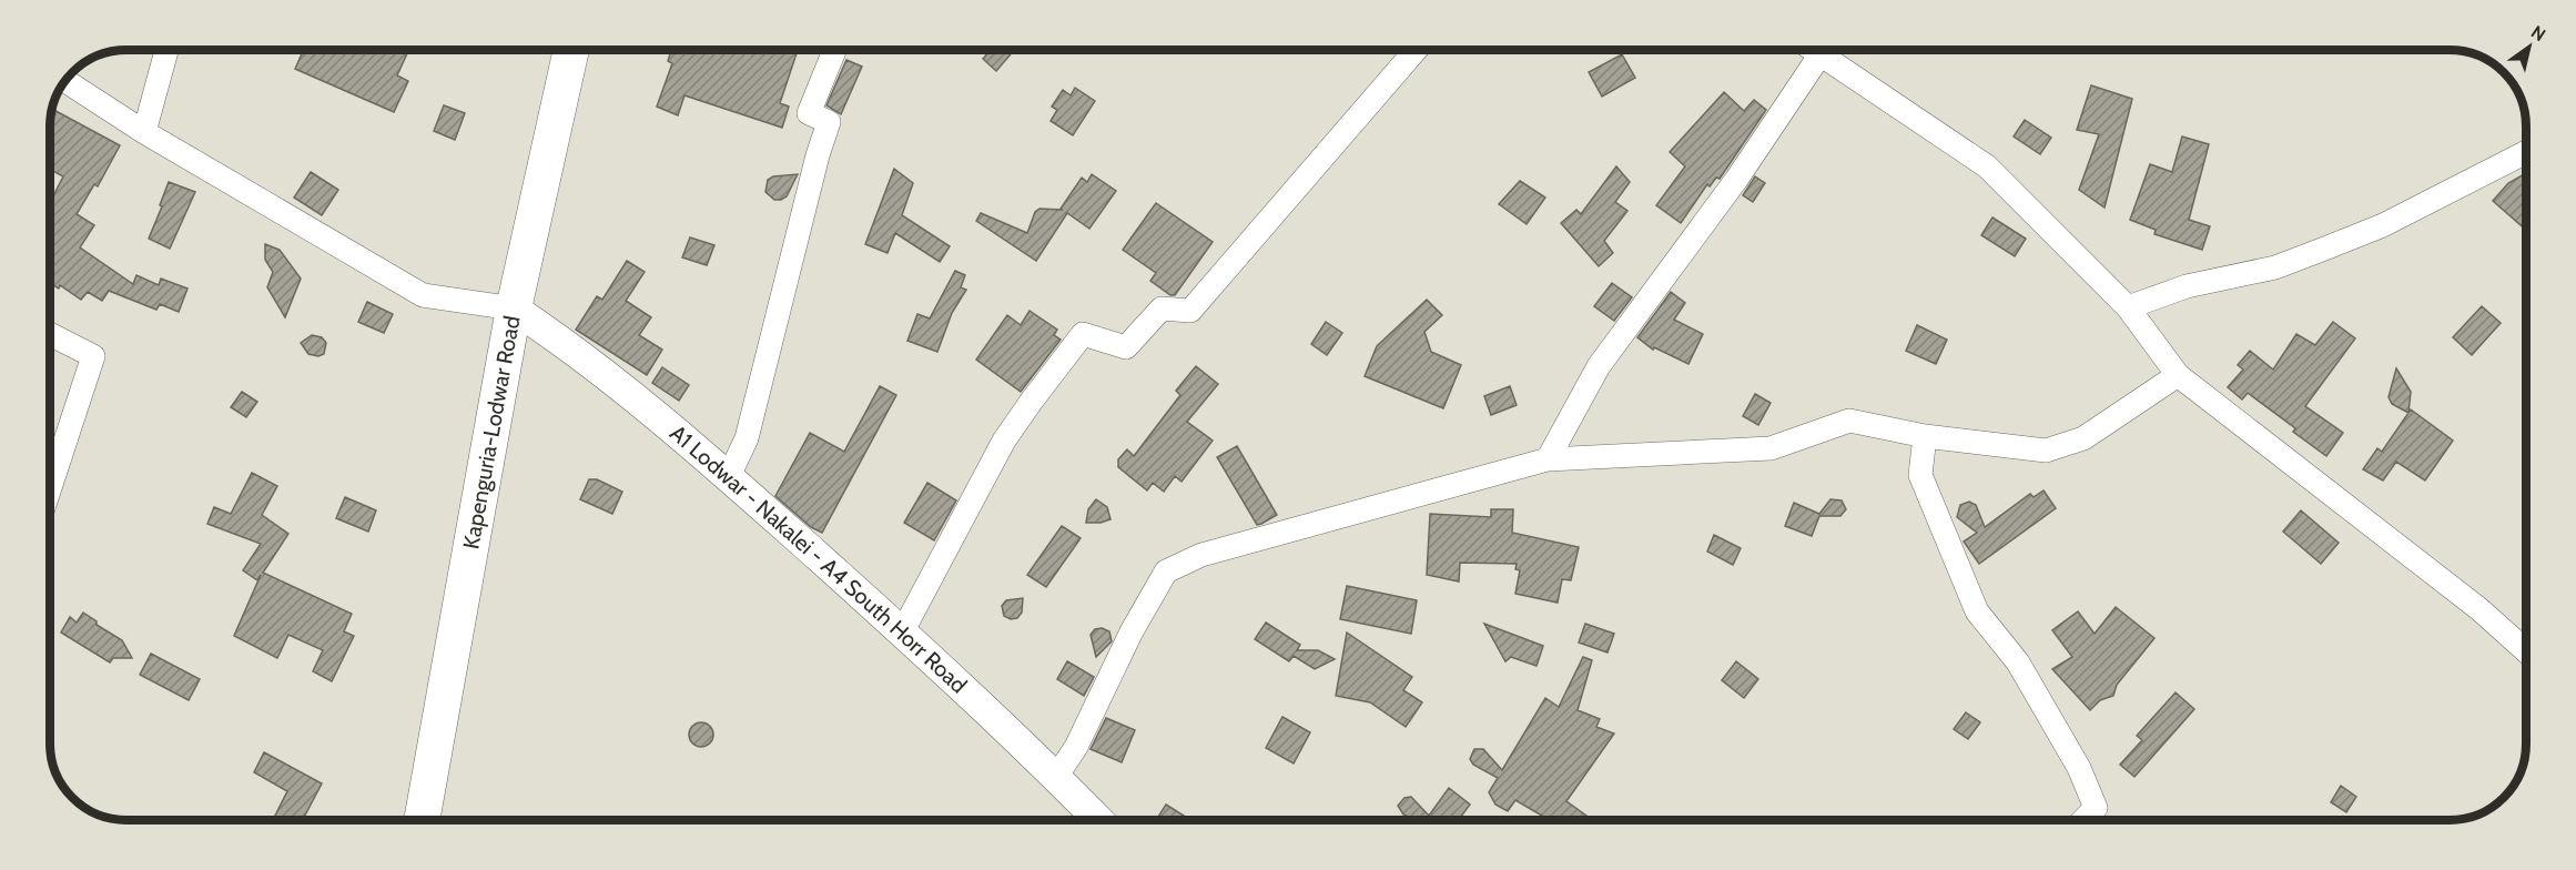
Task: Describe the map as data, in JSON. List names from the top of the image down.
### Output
{
  "streets": {
    "highway": ["Kapenguria-Lodwar Road"],
    "main road": ["A1 Lodwar - Nakalei - A4 South Horr Road"]
  },
  "crossings": [
    ["Kapenguria-Lodwar Road", "A1 Lodwar - Nakalei - A4 South Horr Road"]
  ],
  "north": "top right"
}
